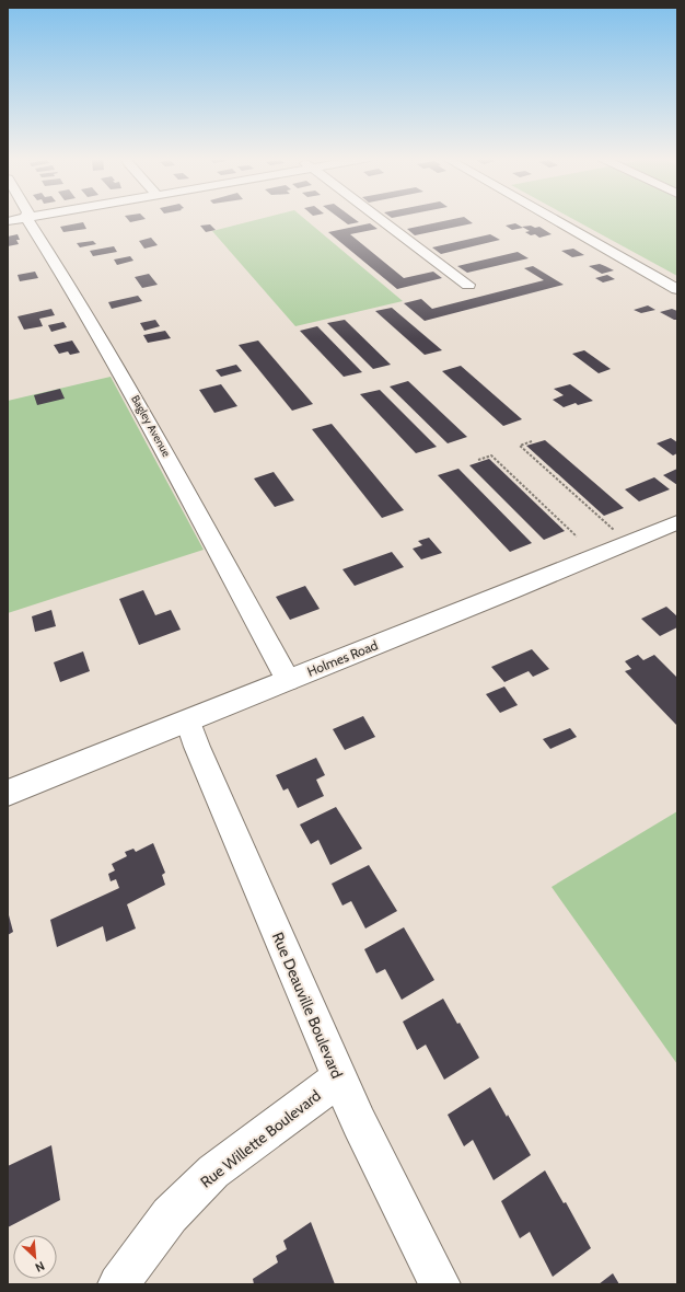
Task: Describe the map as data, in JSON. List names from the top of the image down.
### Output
{
  "streets": {
    "street": [
      "Bagley Avenue",
      "Holmes Road",
      "Rue Deauville Boulevard",
      "Rue Willette Boulevard"
    ]
  },
  "crossings": [
    ["Bagley Avenue", "Holmes Road"],
    ["Holmes Road", "Rue Deauville Boulevard"],
    ["Rue Deauville Boulevard", "Rue Willette Boulevard"]
  ],
  "north": "bottom right"
}
